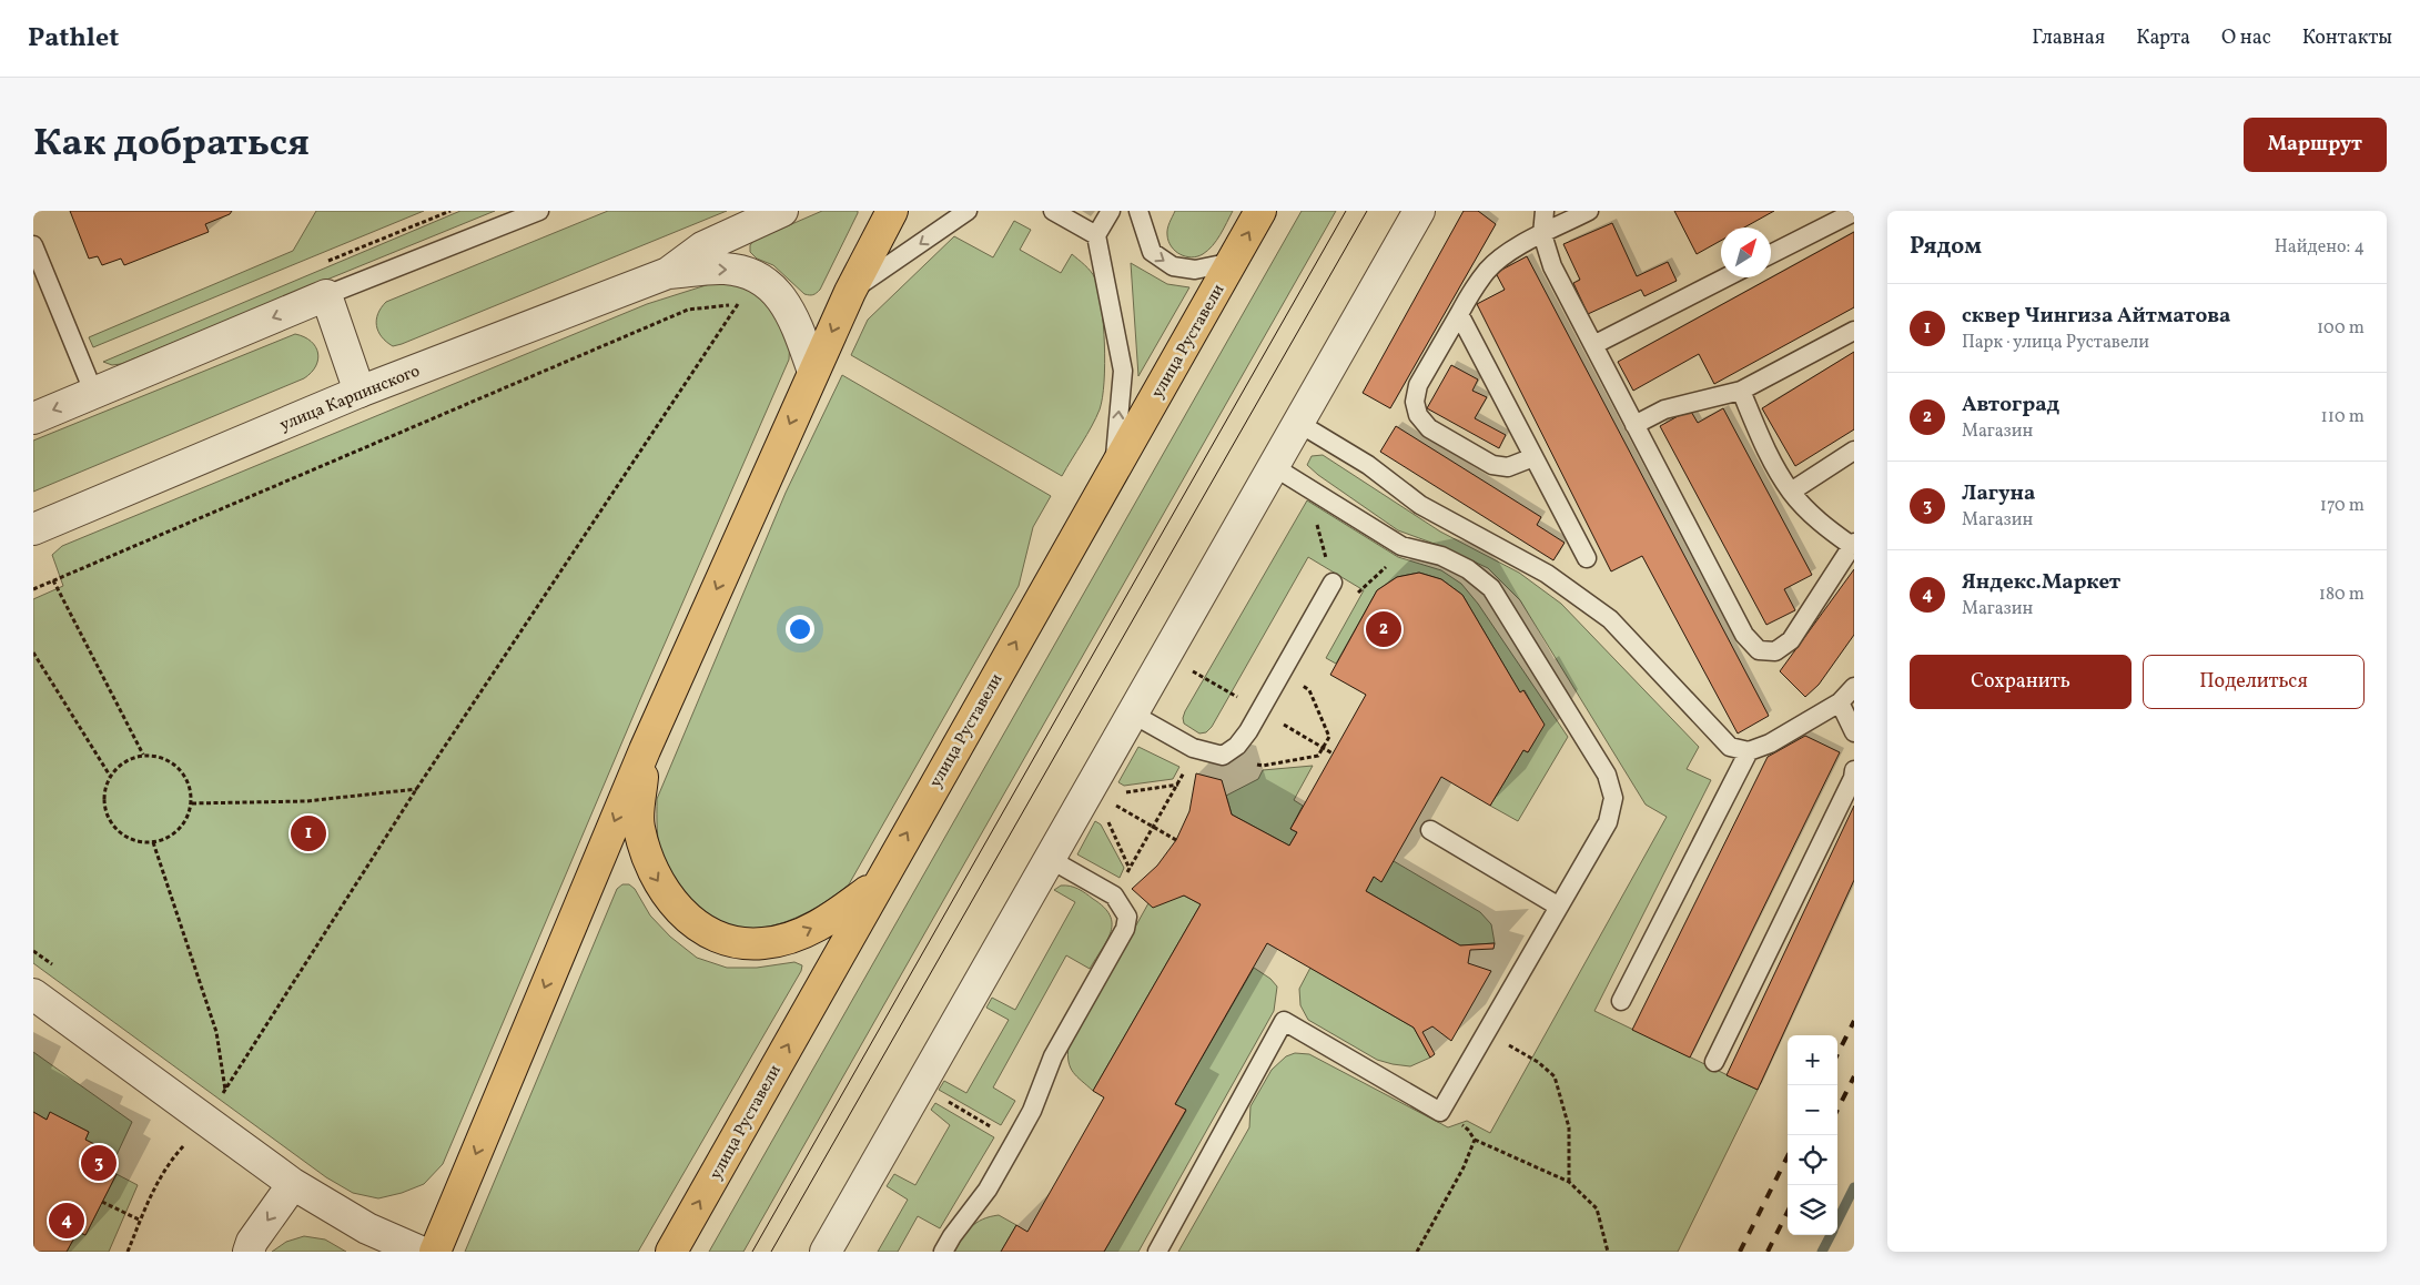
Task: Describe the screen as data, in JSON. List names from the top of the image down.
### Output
{
  "streets": {
    "main road": ["улица Руставели"],
    "street": ["улица Карпинского"]
  },
  "north": "top right",
  "page": {
    "header": "Pathlet",
    "nav": [
      "Главная",
      "Карта",
      "О нас",
      "Контакты"
    ],
    "title": "Как добраться",
    "buttons": [
      "Маршрут",
      ["Сохранить", "Поделиться"]
    ],
    "heading": ["Рядом", "Найдено: 4"],
    "list": [
      {
        "mark": "1",
        "name": "сквер Чингиза Айтматова",
        "note": "Парк · улица Руставели",
        "value": "100 m"
      },
      {
        "mark": "2",
        "name": "Автоград",
        "note": "Магазин",
        "value": "110 m"
      },
      {
        "mark": "3",
        "name": "Лагуна",
        "note": "Магазин",
        "value": "170 m"
      },
      {
        "mark": "4",
        "name": "Яндекс.Маркет",
        "note": "Магазин",
        "value": "180 m"
      }
    ],
    "pins": [
      "2",
      "1",
      "3",
      "4"
    ],
    "map_buttons": ["+", "−"]
  }
}
